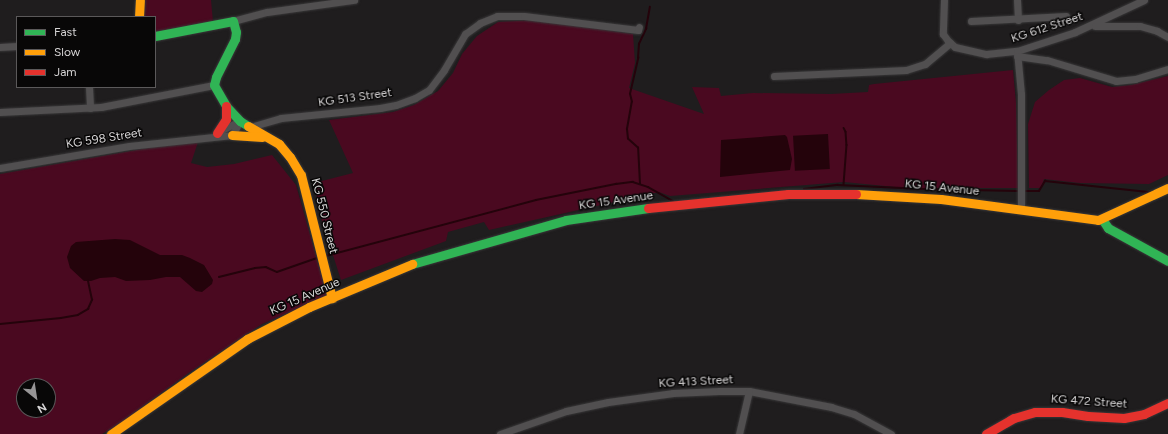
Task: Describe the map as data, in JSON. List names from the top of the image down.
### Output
{
  "streets": {
    "main road": ["KG 15 Avenue", "KG 550 Street", "KG 472 Street"],
    "street": [
      "KG 612 Street",
      "KG 513 Street",
      "KG 598 Street",
      "KG 413 Street"
    ]
  },
  "crossings": [
    ["KG 513 Street", "KG 550 Street"],
    ["KG 598 Street", "KG 550 Street"],
    ["KG 15 Avenue", "KG 550 Street"]
  ],
  "legend": ["Fast", "Slow", "Jam"],
  "north": "bottom right"
}
